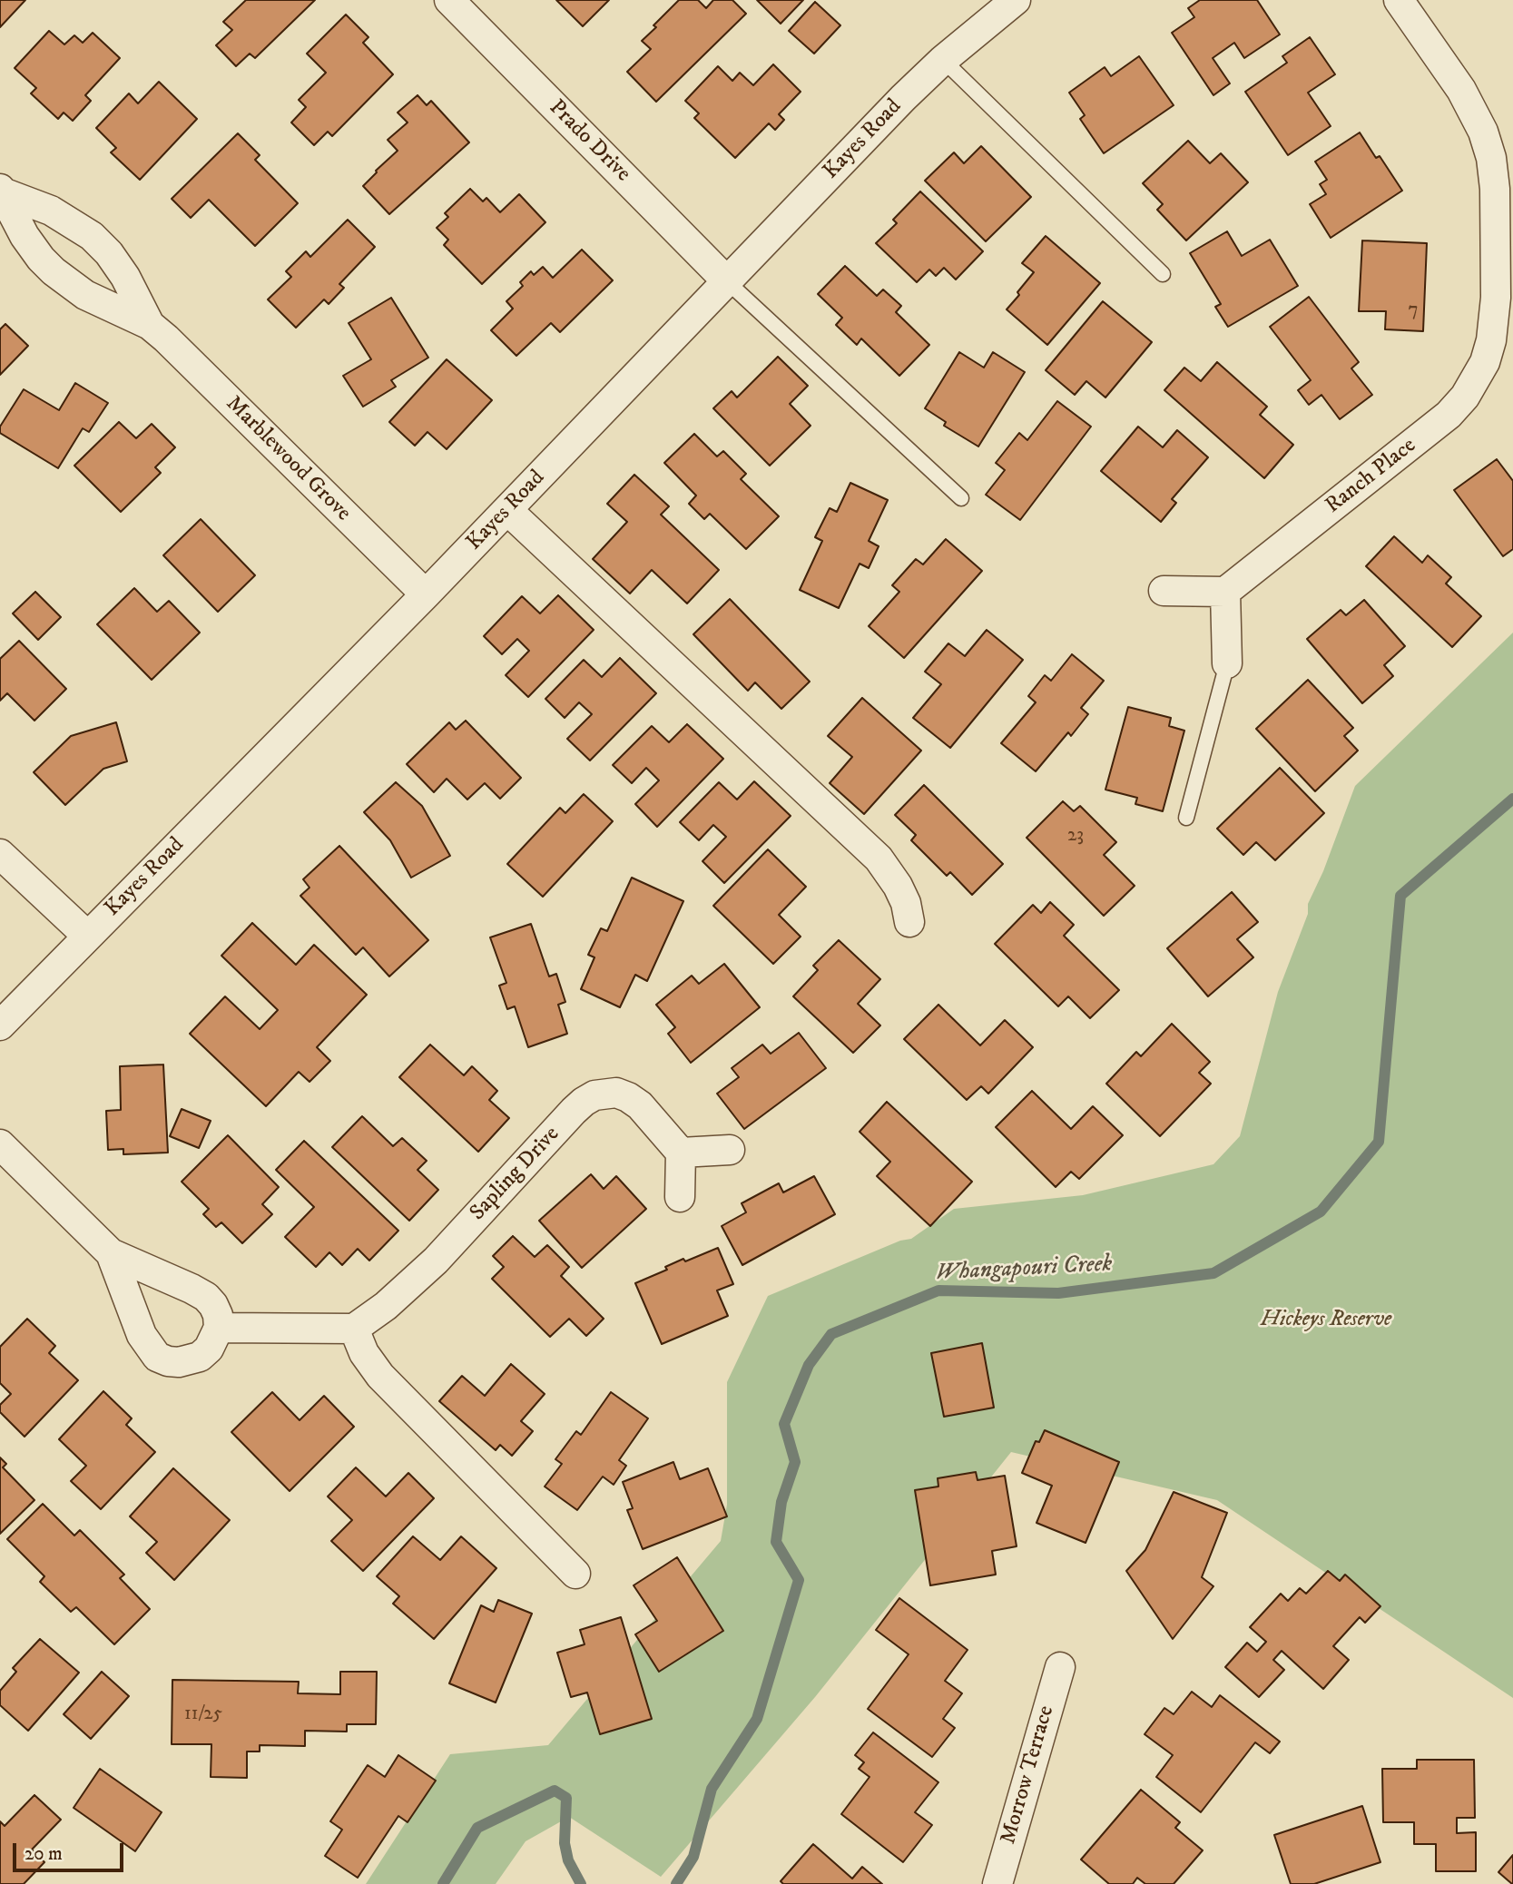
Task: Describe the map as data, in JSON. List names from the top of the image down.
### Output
{
  "streets": {
    "street": [
      "Kayes Road",
      "Prado Drive",
      "Marblewood Grove",
      "Ranch Place",
      "Sapling Drive",
      "Morrow Terrace"
    ]
  },
  "crossings": [
    ["Kayes Road", "Prado Drive"],
    ["Kayes Road", "Marblewood Grove"]
  ],
  "water": ["Whangapouri Creek"],
  "parks": ["Hickeys Reserve"],
  "house_numbers": ["7", "23", "11/25"],
  "scale_bar": "20 m"
}
